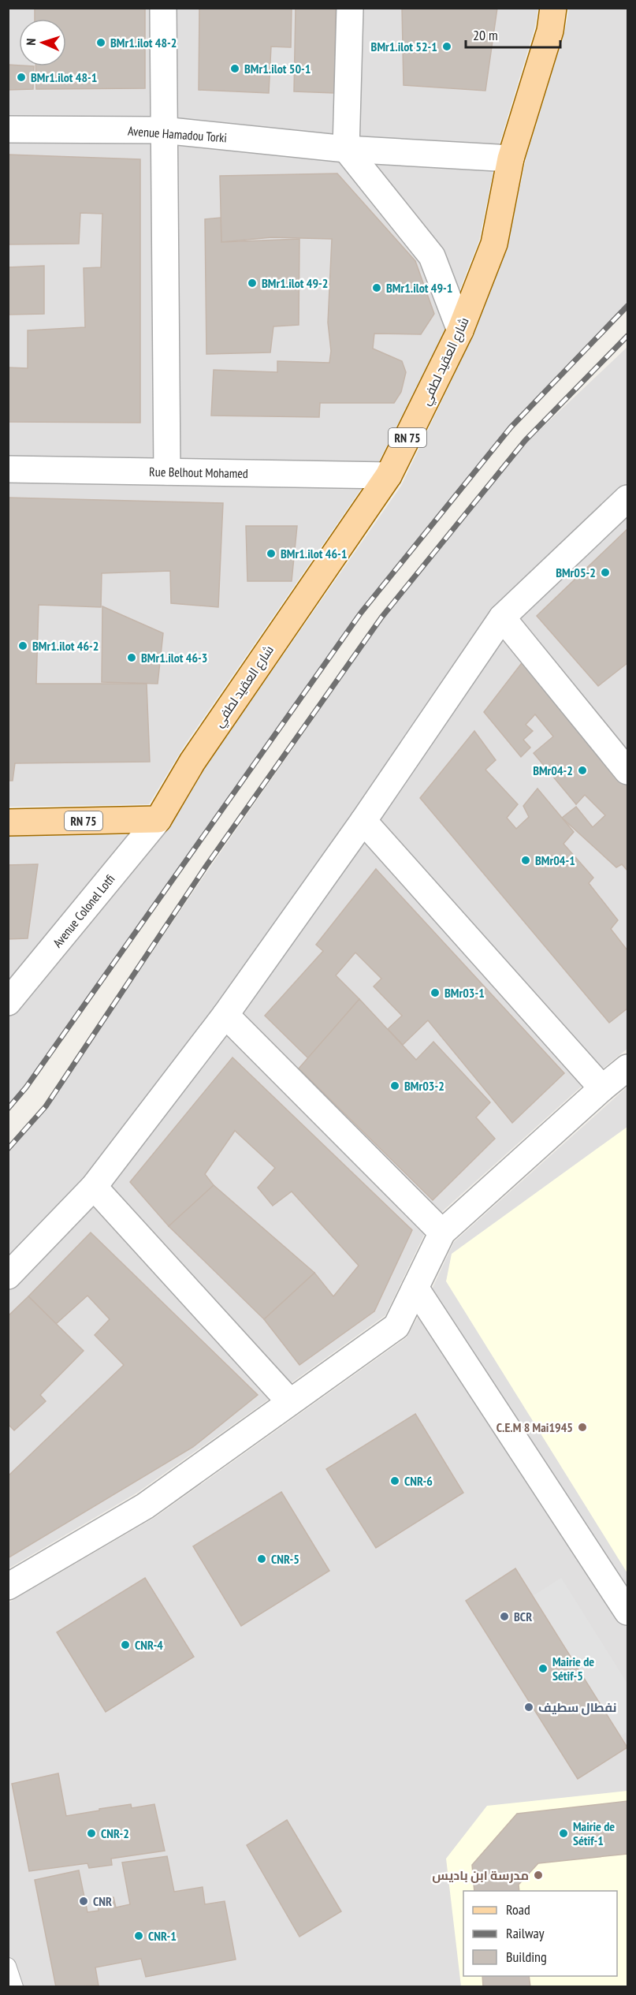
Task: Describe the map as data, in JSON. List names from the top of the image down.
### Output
{
  "streets": {
    "main road": ["شارع العقيد لطفي", "RN 75"],
    "street": ["Avenue Hamadou Torki", "Rue Belhout Mohamed", "Avenue Colonel Lotfi"]
  },
  "crossings": [
    ["Avenue Hamadou Torki", "شارع العقيد لطفي"],
    ["شارع العقيد لطفي", "RN 75"],
    ["شارع العقيد لطفي", "Rue Belhout Mohamed"],
    ["شارع العقيد لطفي", "Avenue Colonel Lotfi"],
    ["RN 75", "Avenue Colonel Lotfi"]
  ],
  "places": [
    "BMr1.ilot 48-2",
    "BMr1.ilot 52-1",
    "BMr1.ilot 50-1",
    "BMr1.ilot 48-1",
    "BMr1.ilot 49-2",
    "BMr1.ilot 49-1",
    "BMr1.ilot 46-1",
    "BMr05-2",
    "BMr1.ilot 46-2",
    "BMr1.ilot 46-3",
    "BMr04-2",
    "BMr04-1",
    "BMr03-1",
    "BMr03-2",
    "C.E.M 8 Mai1945",
    "CNR-6",
    "CNR-5",
    "BCR",
    "CNR-4",
    "Mairie de Sétif-5",
    "نفطال سطيف",
    "CNR-2",
    "Mairie de Sétif-1",
    "مدرسة ابن باديس",
    "CNR",
    "CNR-1"
  ],
  "legend": ["Road", "Railway", "Building"],
  "scale_bar": "20 m",
  "north": "left"
}
